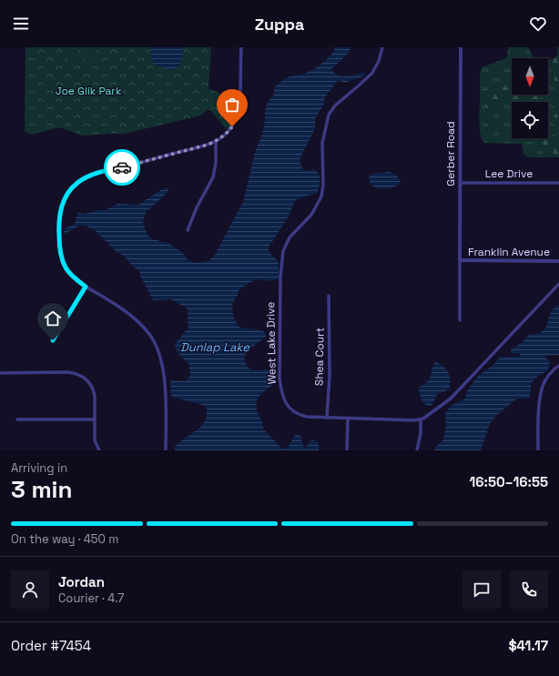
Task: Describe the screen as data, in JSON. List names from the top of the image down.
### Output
{
  "streets": {
    "street": [
      "Gerber Road",
      "Lee Drive",
      "Franklin Avenue",
      "West Lake Drive",
      "Shea Court"
    ]
  },
  "crossings": [
    ["Gerber Road", "Lee Drive"],
    ["Gerber Road", "Franklin Avenue"],
    ["West Lake Drive", "Shea Court"]
  ],
  "water": ["Dunlap Lake"],
  "parks": ["Joe Glik Park"],
  "north": "bottom",
  "page": {
    "header": "Zuppa",
    "heading": ["3 min", "Arriving in", "16:50–16:55"],
    "panel": [
      "Jordan",
      "Courier · 4.7",
      "Order #7454",
      "$41.17"
    ],
    "bar": "On the way · 450 m"
  }
}
